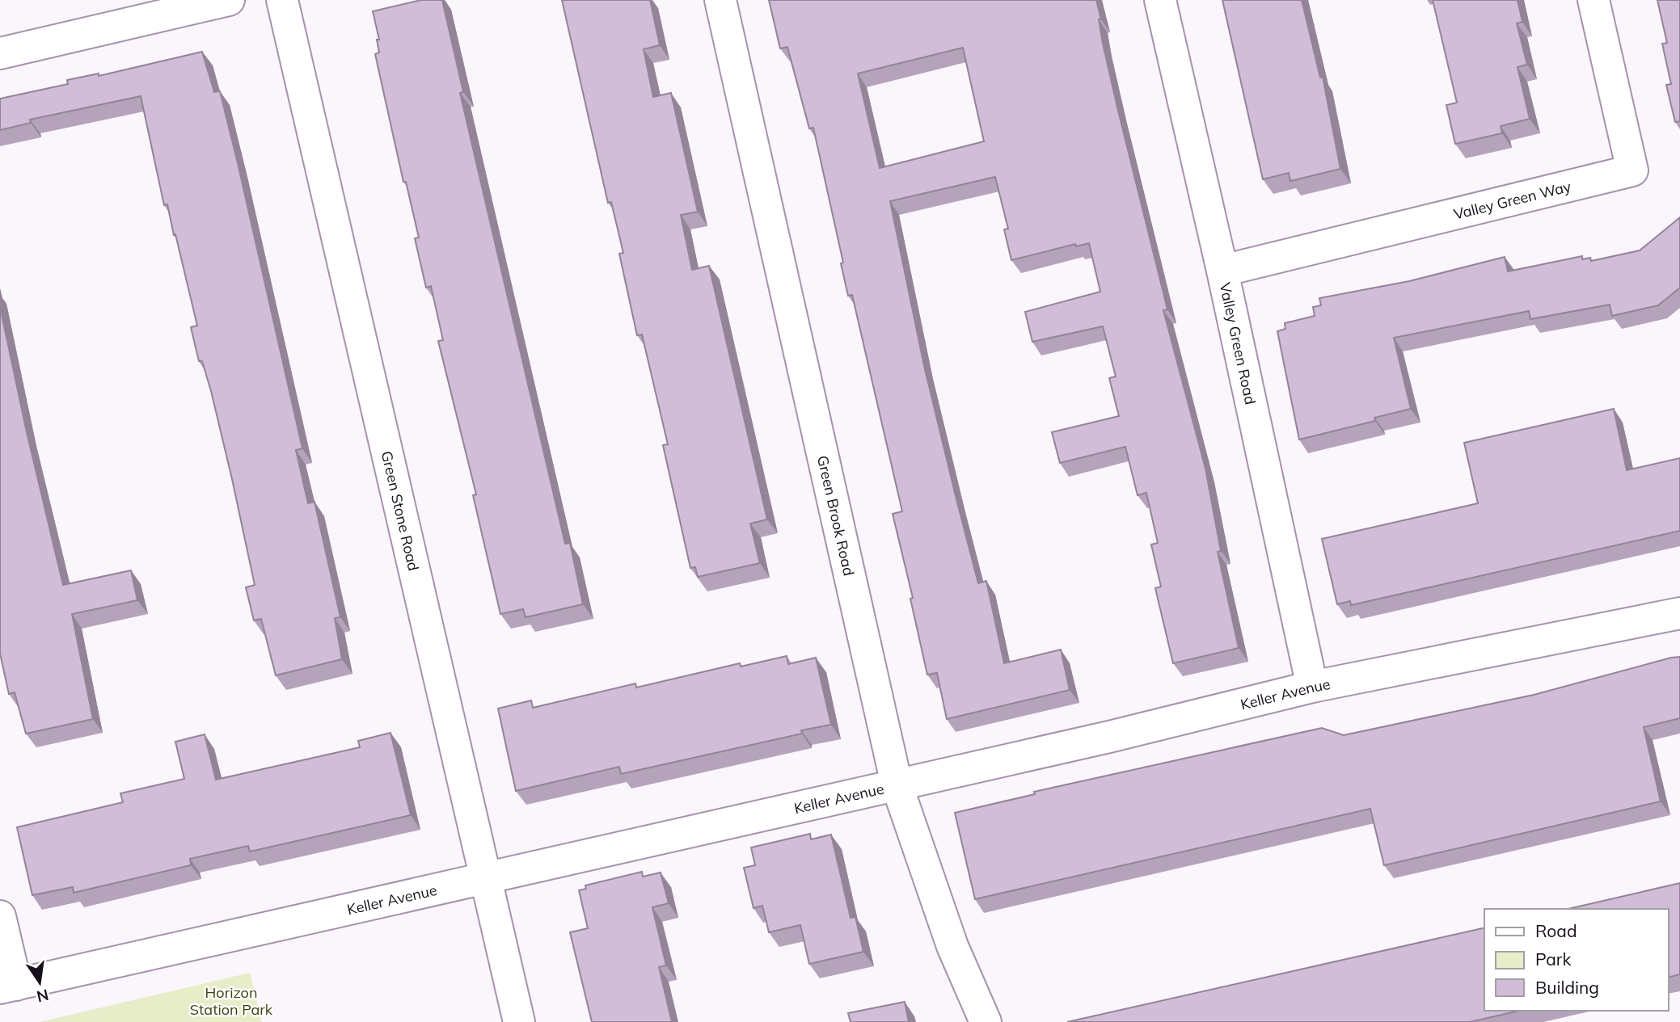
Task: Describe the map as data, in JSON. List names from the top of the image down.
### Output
{
  "streets": {
    "street": [
      "Valley Green Way",
      "Valley Green Road",
      "Green Stone Road",
      "Green Brook Road",
      "Keller Avenue"
    ]
  },
  "crossings": [
    ["Valley Green Way", "Valley Green Road"],
    ["Valley Green Road", "Keller Avenue"],
    ["Green Stone Road", "Keller Avenue"],
    ["Green Brook Road", "Keller Avenue"]
  ],
  "parks": ["Horizon Station Park"],
  "legend": ["Road", "Park", "Building"],
  "north": "bottom"
}
